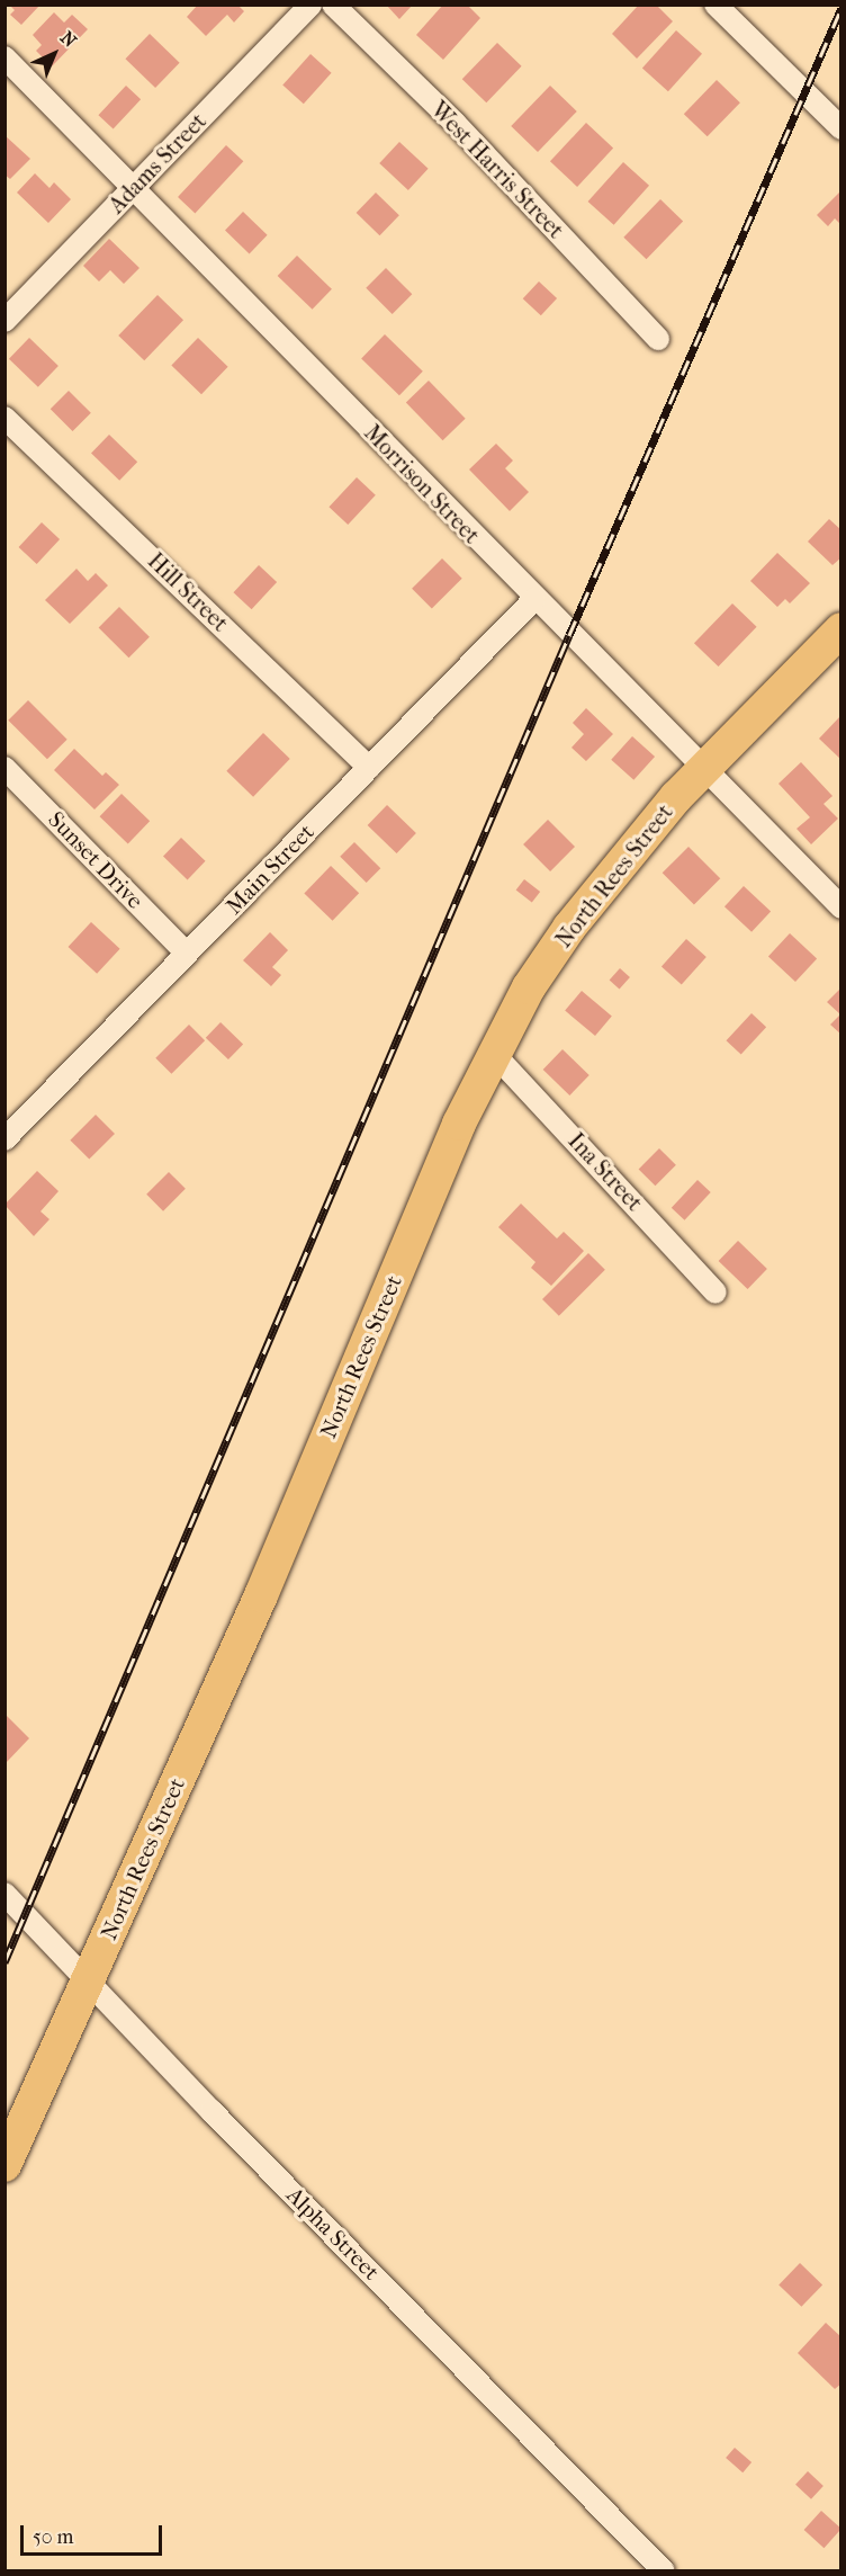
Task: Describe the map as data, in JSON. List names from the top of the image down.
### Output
{
  "streets": {
    "main road": ["North Rees Street"],
    "street": [
      "Adams Street",
      "West Harris Street",
      "Morrison Street",
      "Hill Street",
      "Sunset Drive",
      "Main Street",
      "Ina Street",
      "Alpha Street"
    ]
  },
  "crossings": [
    ["Adams Street", "Morrison Street"],
    ["Morrison Street", "Main Street"],
    ["Morrison Street", "North Rees Street"],
    ["Hill Street", "Main Street"],
    ["Sunset Drive", "Main Street"],
    ["North Rees Street", "Ina Street"],
    ["North Rees Street", "Alpha Street"]
  ],
  "scale_bar": "50 m",
  "north": "top right"
}
